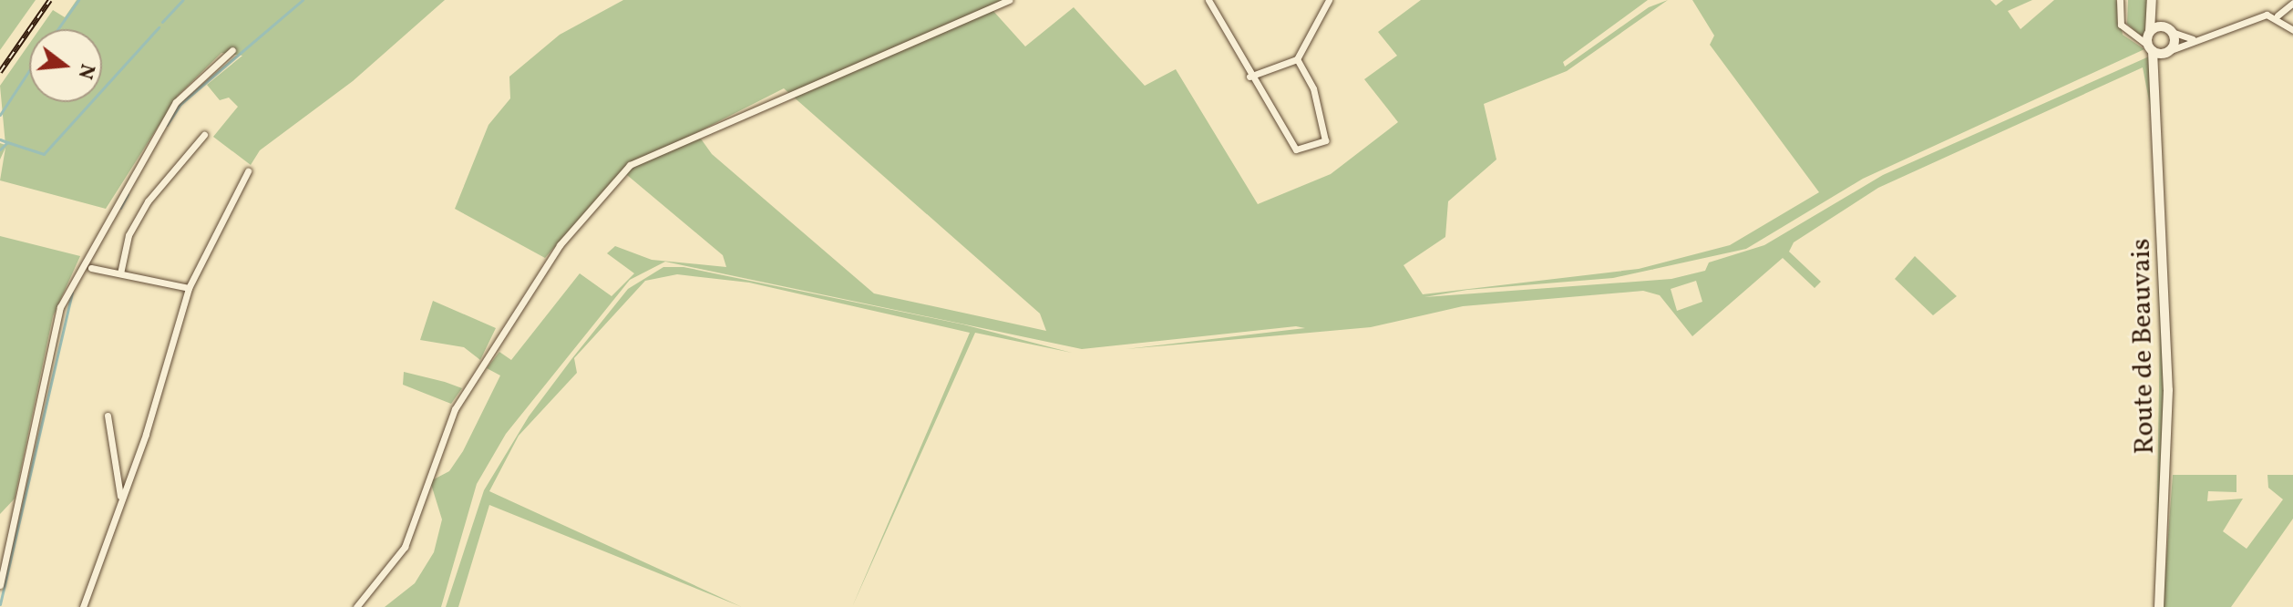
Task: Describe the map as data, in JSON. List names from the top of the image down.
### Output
{
  "streets": {
    "main road": ["Route de Beauvais"]
  },
  "north": "right"
}
